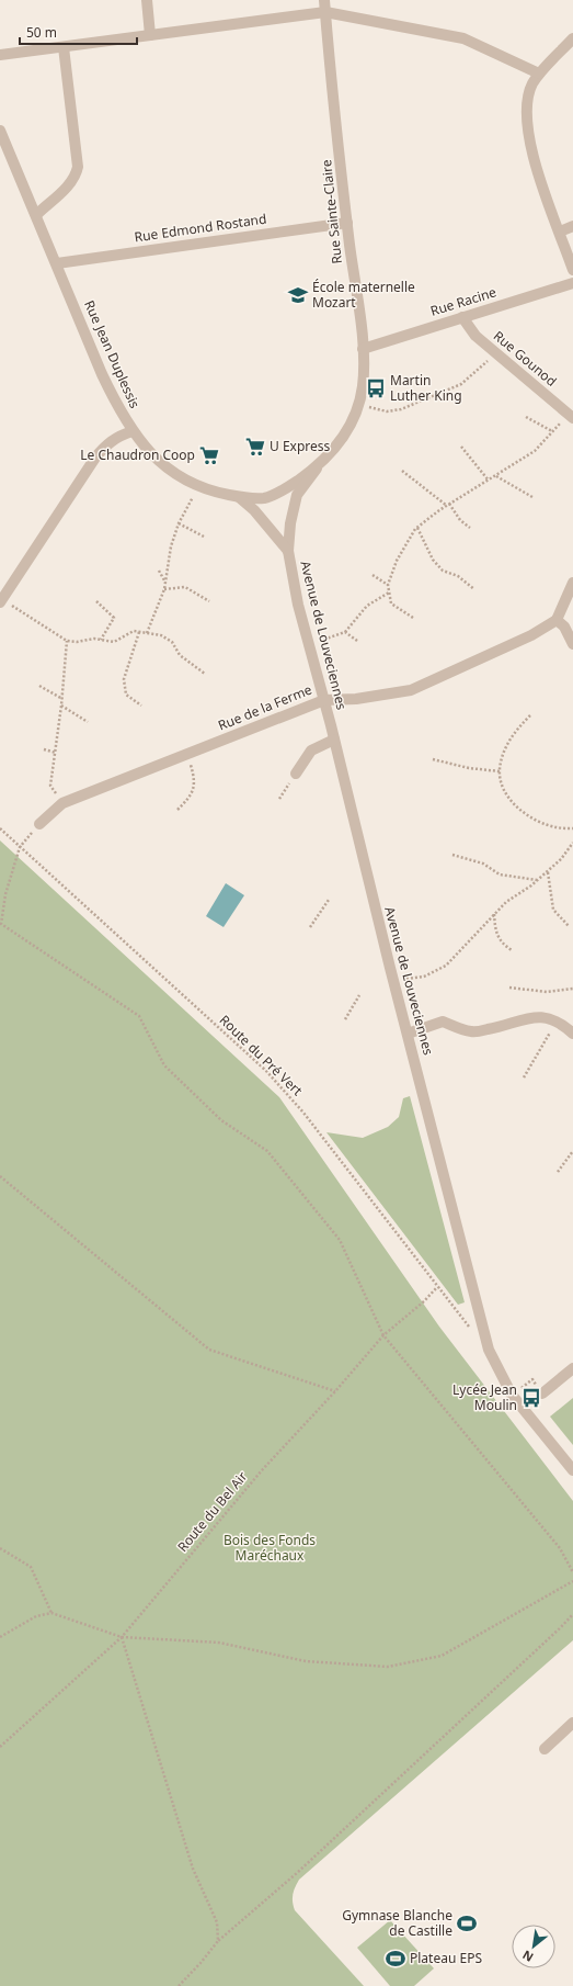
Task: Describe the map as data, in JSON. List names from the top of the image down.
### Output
{
  "streets": {
    "street": [
      "Rue Sainte-Claire",
      "Rue Edmond Rostand",
      "Rue Racine",
      "Rue Jean Duplessis",
      "Rue Gounod",
      "Avenue de Louveciennes",
      "Rue de la Ferme"
    ],
    "path": ["Route du Pré Vert", "Route du Bel Air"]
  },
  "crossings": [
    ["Rue Sainte-Claire", "Rue Edmond Rostand"],
    ["Rue Sainte-Claire", "Rue Racine"],
    ["Rue Sainte-Claire", "Rue Jean Duplessis"],
    ["Rue Sainte-Claire", "Avenue de Louveciennes"],
    ["Rue Edmond Rostand", "Rue Jean Duplessis"],
    ["Rue Racine", "Rue Gounod"],
    ["Rue Jean Duplessis", "Avenue de Louveciennes"],
    ["Avenue de Louveciennes", "Rue de la Ferme"],
    ["Route du Pré Vert", "Route du Bel Air"]
  ],
  "parks": ["Bois des Fonds Maréchaux"],
  "places": {
    "school or university": ["École maternelle Mozart"],
    "bus stop": ["Martin Luther King", "Lycée Jean Moulin"],
    "supermarket": ["U Express", "Le Chaudron Coop"],
    "sports": ["Gymnase Blanche de Castille", "Plateau EPS"]
  },
  "scale_bar": "50 m",
  "north": "bottom left"
}
